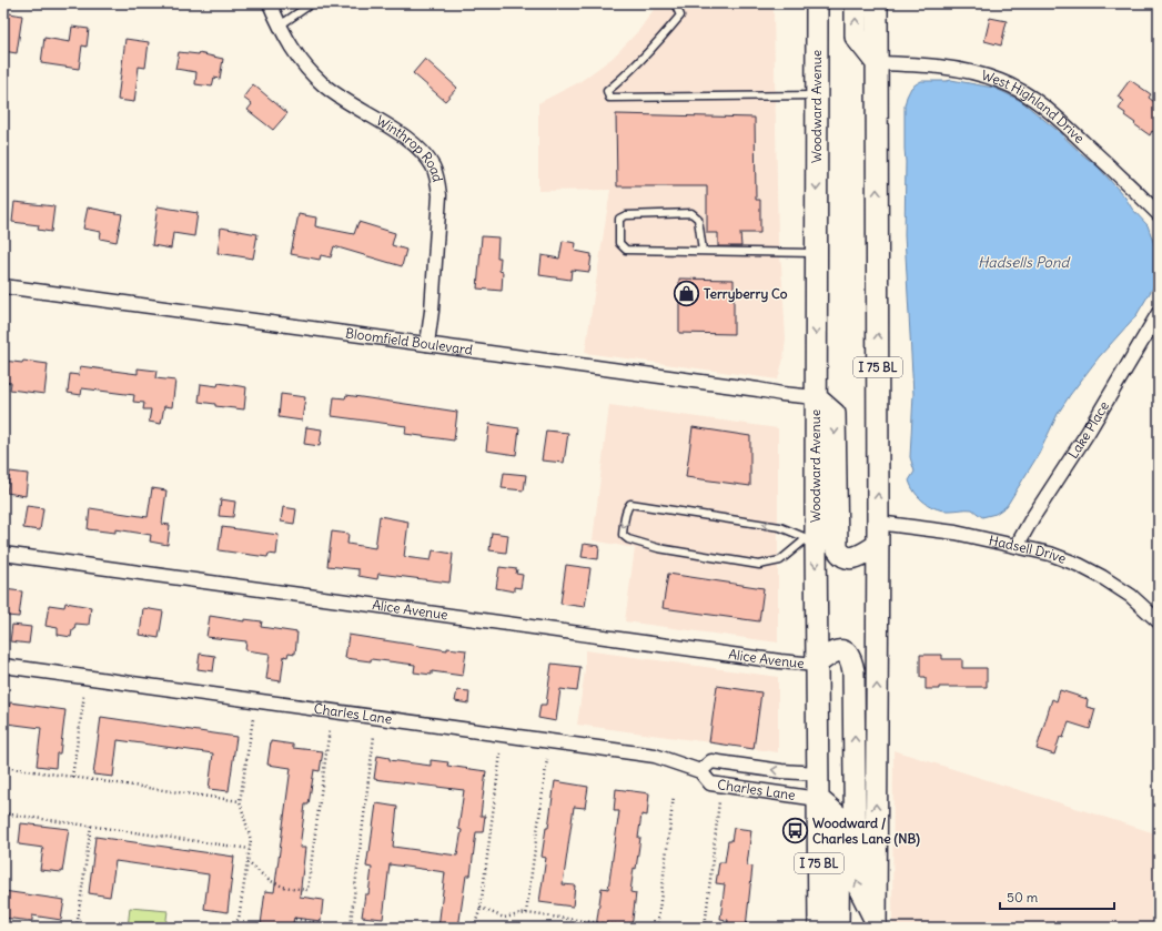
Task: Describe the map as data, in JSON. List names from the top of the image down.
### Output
{
  "streets": {
    "main road": ["Woodward Avenue", "I 75 BL"],
    "street": [
      "West Highland Drive",
      "Winthrop Road",
      "Bloomfield Boulevard",
      "Lake Place",
      "Hadsell Drive",
      "Alice Avenue",
      "Charles Lane"
    ]
  },
  "crossings": [
    ["Woodward Avenue", "Bloomfield Boulevard"],
    ["Woodward Avenue", "Alice Avenue"],
    ["Woodward Avenue", "Charles Lane"],
    ["West Highland Drive", "I 75 BL"],
    ["Winthrop Road", "Bloomfield Boulevard"],
    ["I 75 BL", "Hadsell Drive"],
    ["Lake Place", "Hadsell Drive"]
  ],
  "water": ["Hadsells Pond"],
  "places": {
    "shop": ["Terryberry Co"],
    "bus stop": ["Woodward / Charles Lane (NB)"]
  },
  "scale_bar": "50 m"
}
